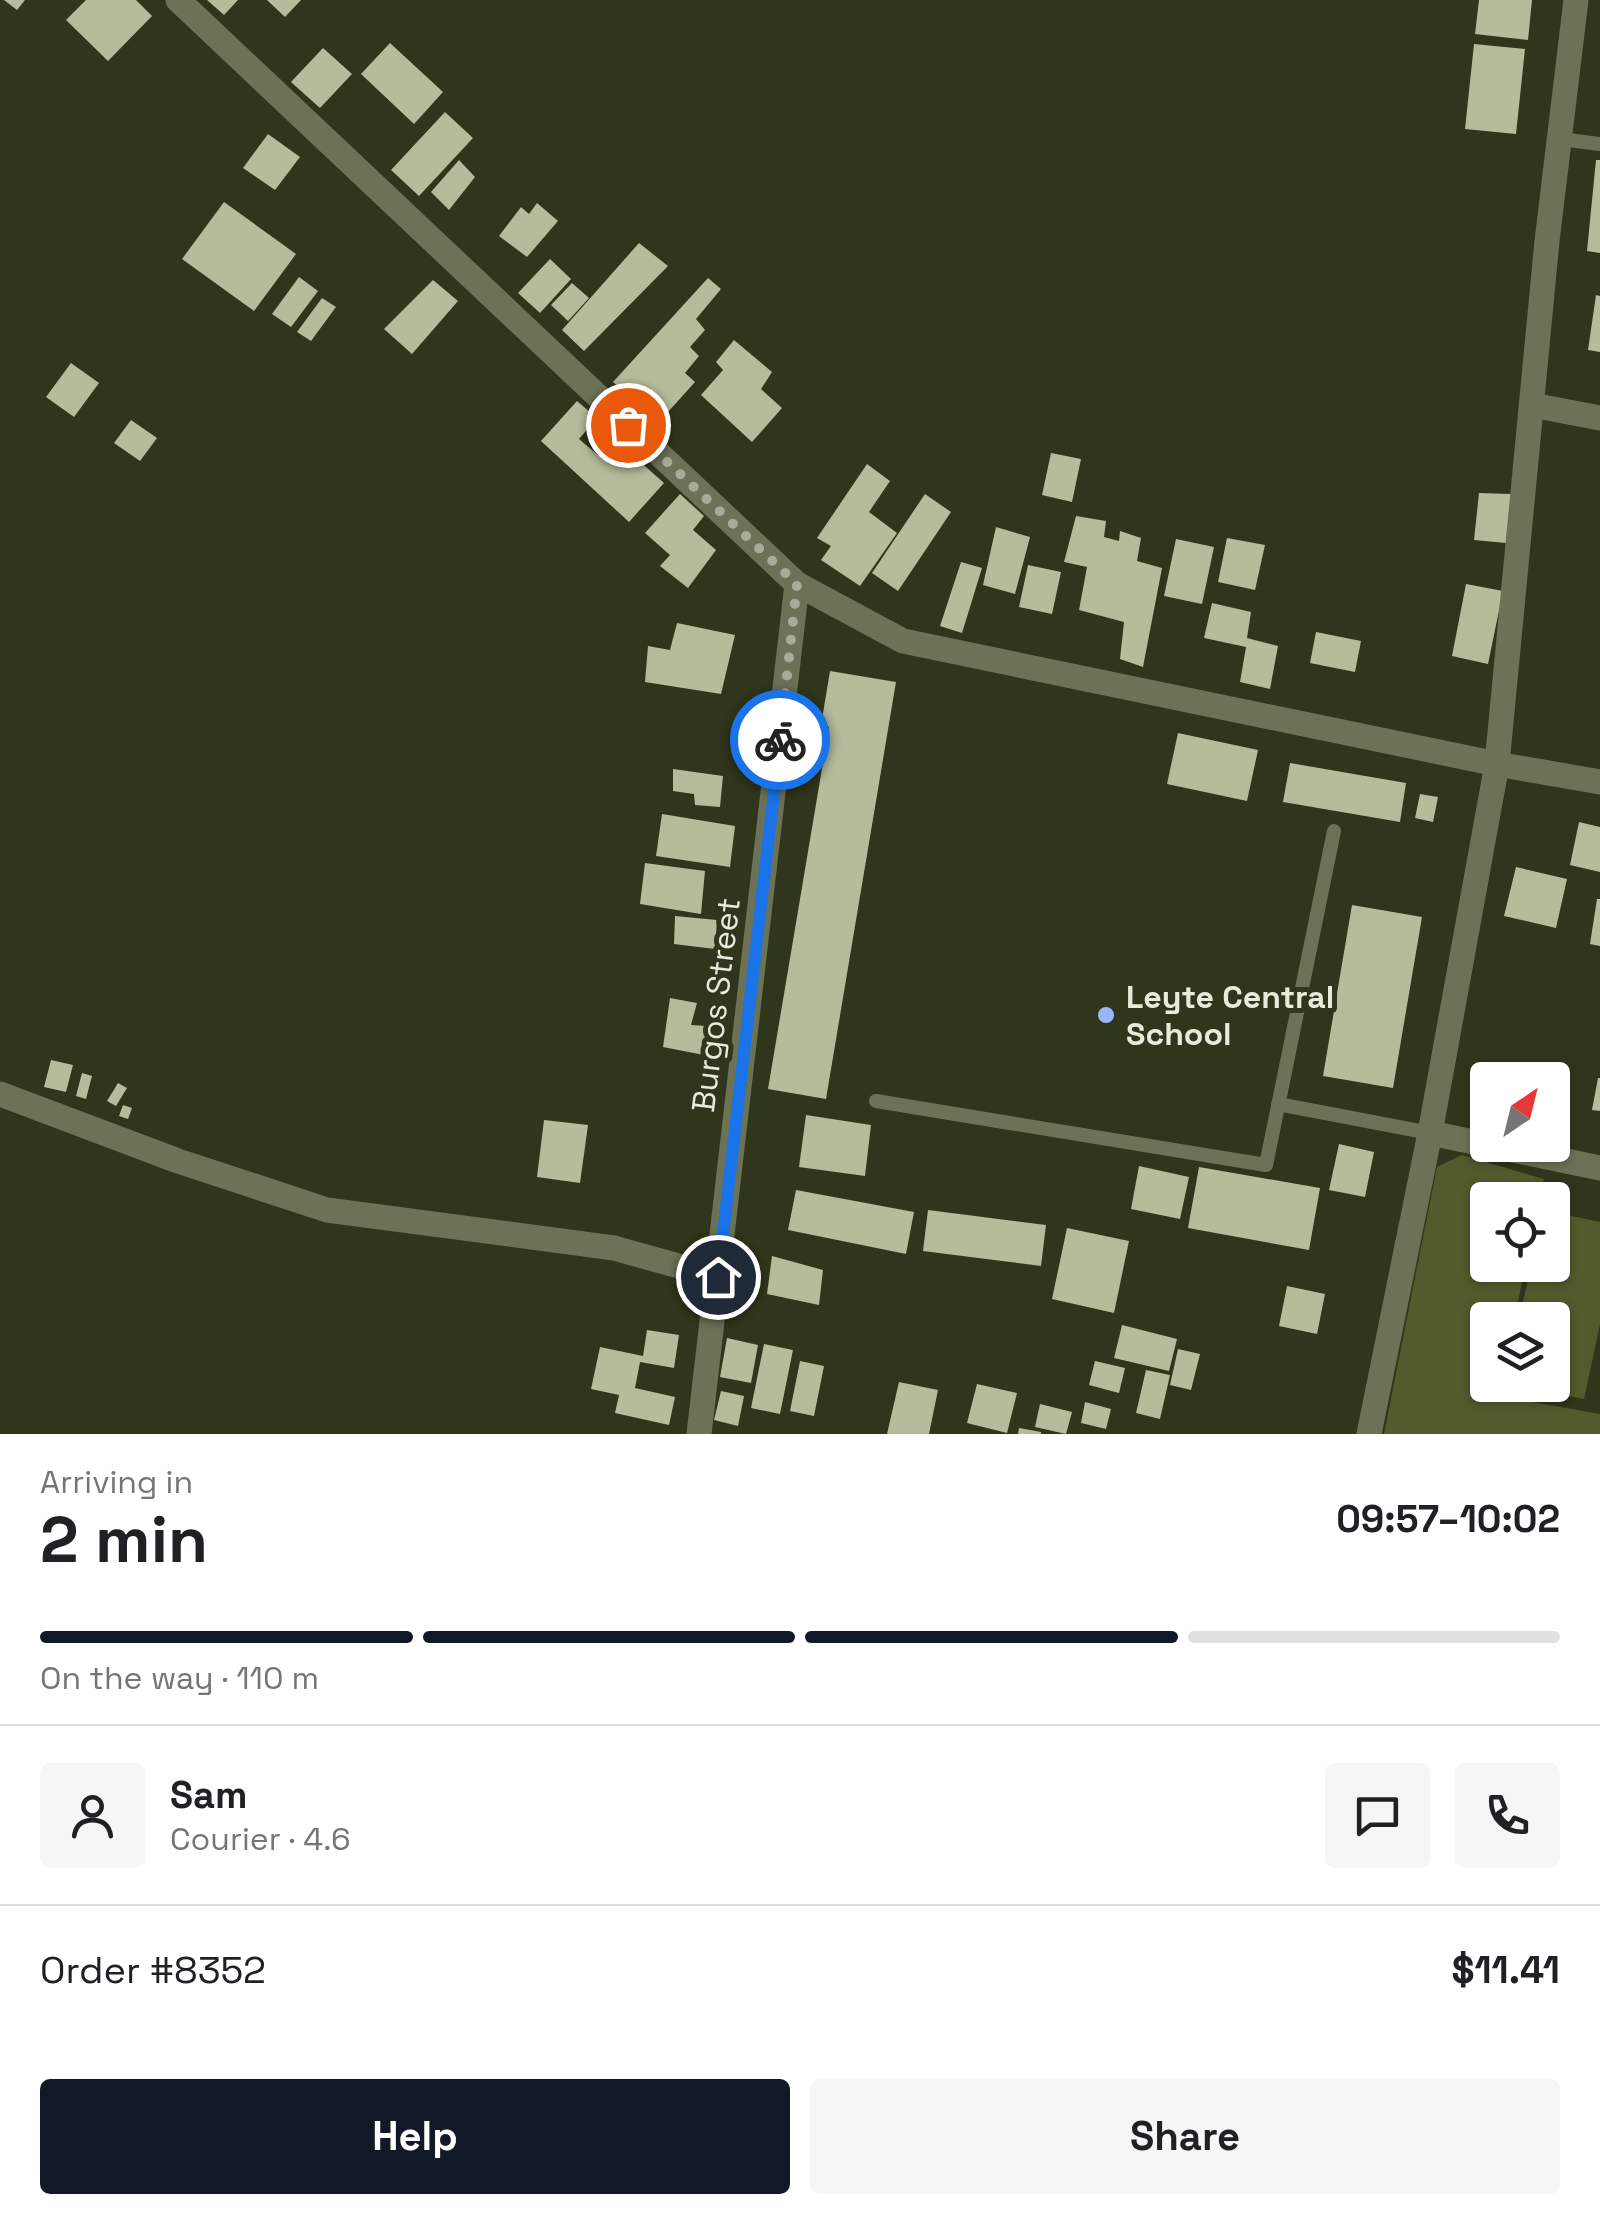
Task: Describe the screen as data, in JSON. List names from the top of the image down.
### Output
{
  "streets": {
    "street": ["Burgos Street"]
  },
  "places": ["Leyte Central School"],
  "north": "top right",
  "page": {
    "heading": ["2 min", "Arriving in", "09:57–10:02"],
    "panel": [
      "Sam",
      "Courier · 4.6",
      "Order #8352",
      "$11.41"
    ],
    "bar": "On the way · 110 m",
    "buttons": ["Help", "Share"]
  }
}
